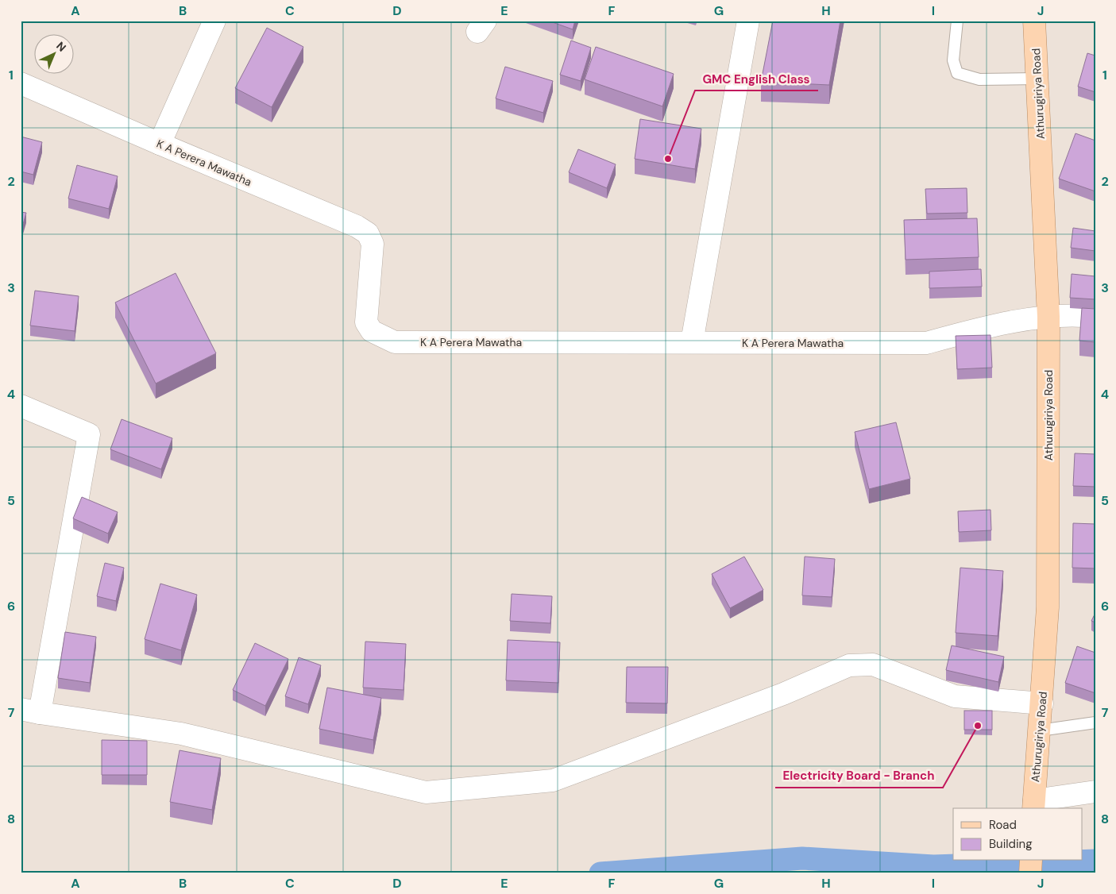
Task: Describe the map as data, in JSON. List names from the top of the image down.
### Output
{
  "streets": {
    "main road": ["Athurugiriya Road"],
    "street": ["K A Perera Mawatha"]
  },
  "crossings": [
    ["Athurugiriya Road", "K A Perera Mawatha"]
  ],
  "places": ["GMC English Class", "Electricity Board - Branch"],
  "legend": ["Road", "Building"],
  "north": "top right",
  "grid": {
    "columns": [
      "A",
      "B",
      "C",
      "D",
      "E",
      "F",
      "G",
      "H",
      "I",
      "J"
    ],
    "rows": [
      "1",
      "2",
      "3",
      "4",
      "5",
      "6",
      "7",
      "8"
    ]
  }
}
